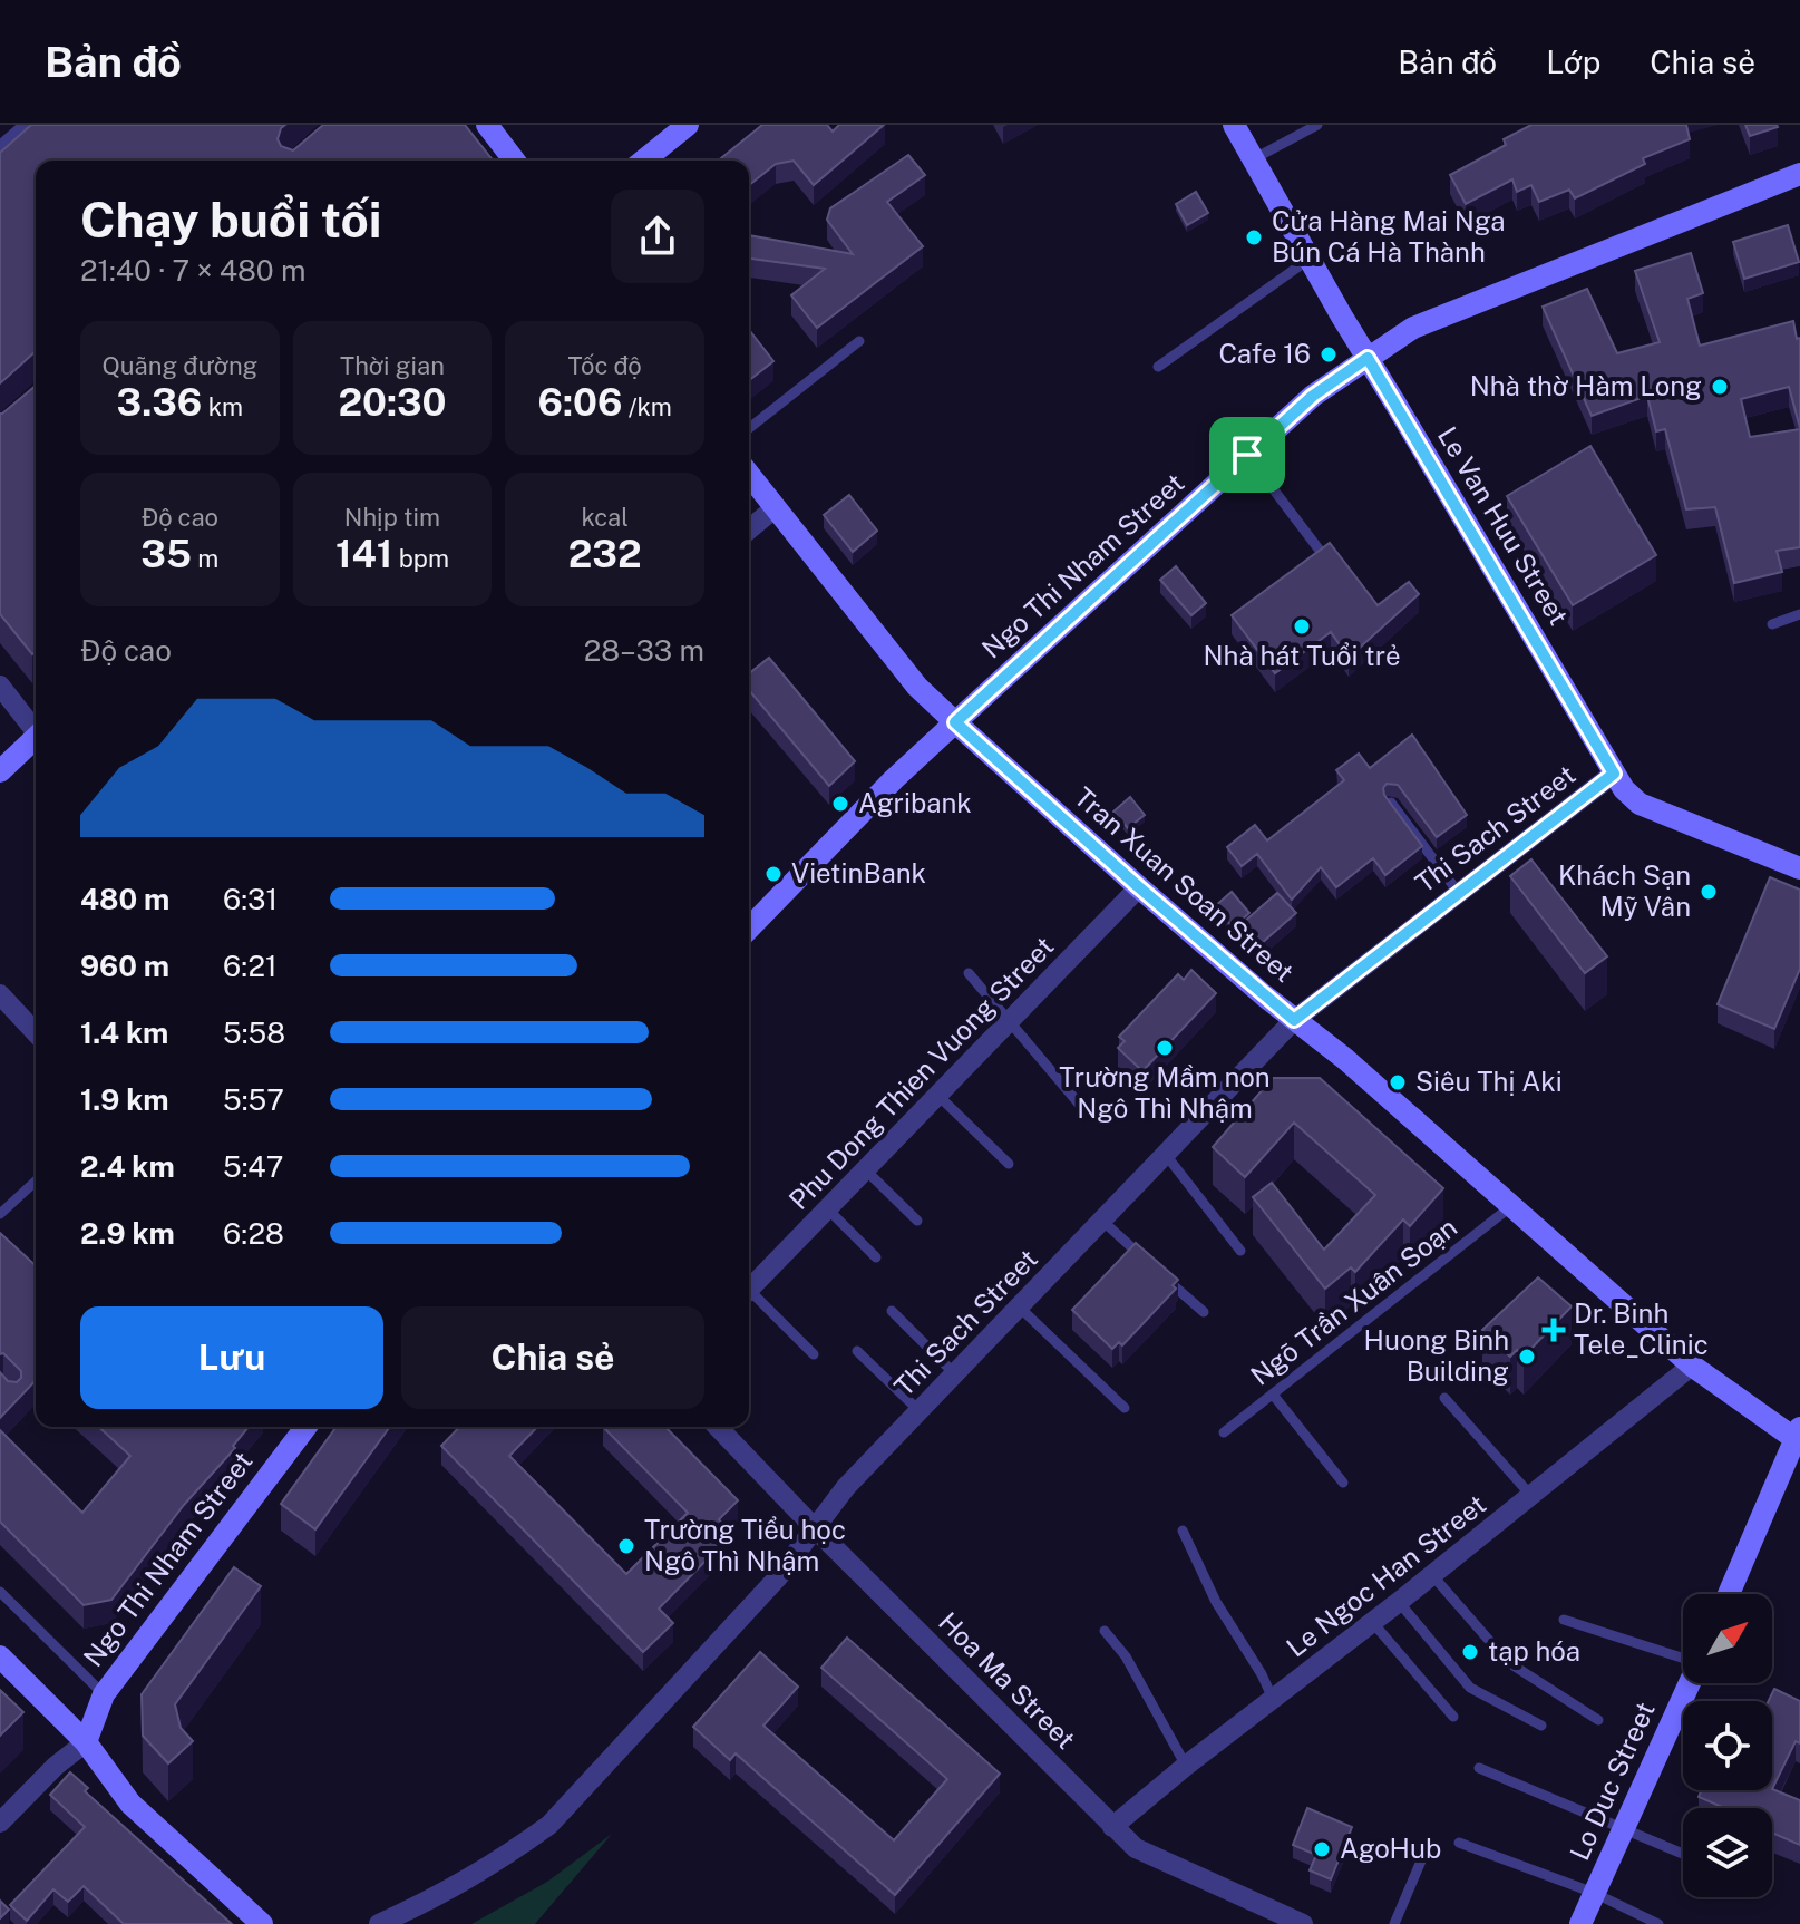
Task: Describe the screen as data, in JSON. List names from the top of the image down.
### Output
{
  "streets": {
    "street": [
      "Le Van Huu Street",
      "Ngo Thi Nham Street",
      "Thi Sach Street",
      "Tran Xuan Soan Street",
      "Phu Dong Thien Vuong Street",
      "Le Ngoc Han Street",
      "Hoa Ma Street",
      "Lo Duc Street"
    ],
    "lane": ["Ngõ Trần Xuân Soạn"]
  },
  "crossings": [
    ["Le Van Huu Street", "Ngo Thi Nham Street"],
    ["Le Van Huu Street", "Thi Sach Street"],
    ["Ngo Thi Nham Street", "Tran Xuan Soan Street"],
    ["Thi Sach Street", "Tran Xuan Soan Street"],
    ["Thi Sach Street", "Hoa Ma Street"],
    ["Tran Xuan Soan Street", "Phu Dong Thien Vuong Street"],
    ["Tran Xuan Soan Street", "Ngõ Trần Xuân Soạn"],
    ["Tran Xuan Soan Street", "Le Ngoc Han Street"],
    ["Le Ngoc Han Street", "Hoa Ma Street"]
  ],
  "places": {
    "other": [
      "Cửa Hàng Mai Nga Bún Cá Hà Thành",
      "Cafe 16",
      "Nhà thờ Hàm Long",
      "Nhà hát Tuổi trẻ",
      "Agribank",
      "VietinBank",
      "Khách Sạn Mỹ Vân",
      "Trường Mầm non Ngô Thì Nhậm",
      "Siêu Thị Aki",
      "Huong Binh Building",
      "Trường Tiểu học Ngô Thì Nhậm",
      "tạp hóa",
      "AgoHub"
    ],
    "health": ["Dr. Binh Tele_Clinic"]
  },
  "north": "top right",
  "page": {
    "header": "Bản đồ",
    "nav": ["Bản đồ", "Lớp", "Chia sẻ"],
    "heading": ["Chạy buổi tối", "21:40 · 7 × 480 m"],
    "stats": [
      ["Quãng đường", "3.36 km"],
      ["Thời gian", "20:30"],
      ["Tốc độ", "6:06 /km"],
      ["Độ cao", "35 m"],
      ["Nhịp tim", "141 bpm"],
      ["kcal", "232"]
    ],
    "chart": ["Độ cao", "28–33 m"],
    "list": [
      {
        "name": "480 m",
        "note": "6:31"
      },
      {
        "name": "960 m",
        "note": "6:21"
      },
      {
        "name": "1.4 km",
        "note": "5:58"
      },
      {
        "name": "1.9 km",
        "note": "5:57"
      },
      {
        "name": "2.4 km",
        "note": "5:47"
      },
      {
        "name": "2.9 km",
        "note": "6:28"
      }
    ],
    "buttons": ["Lưu", "Chia sẻ"]
  }
}
